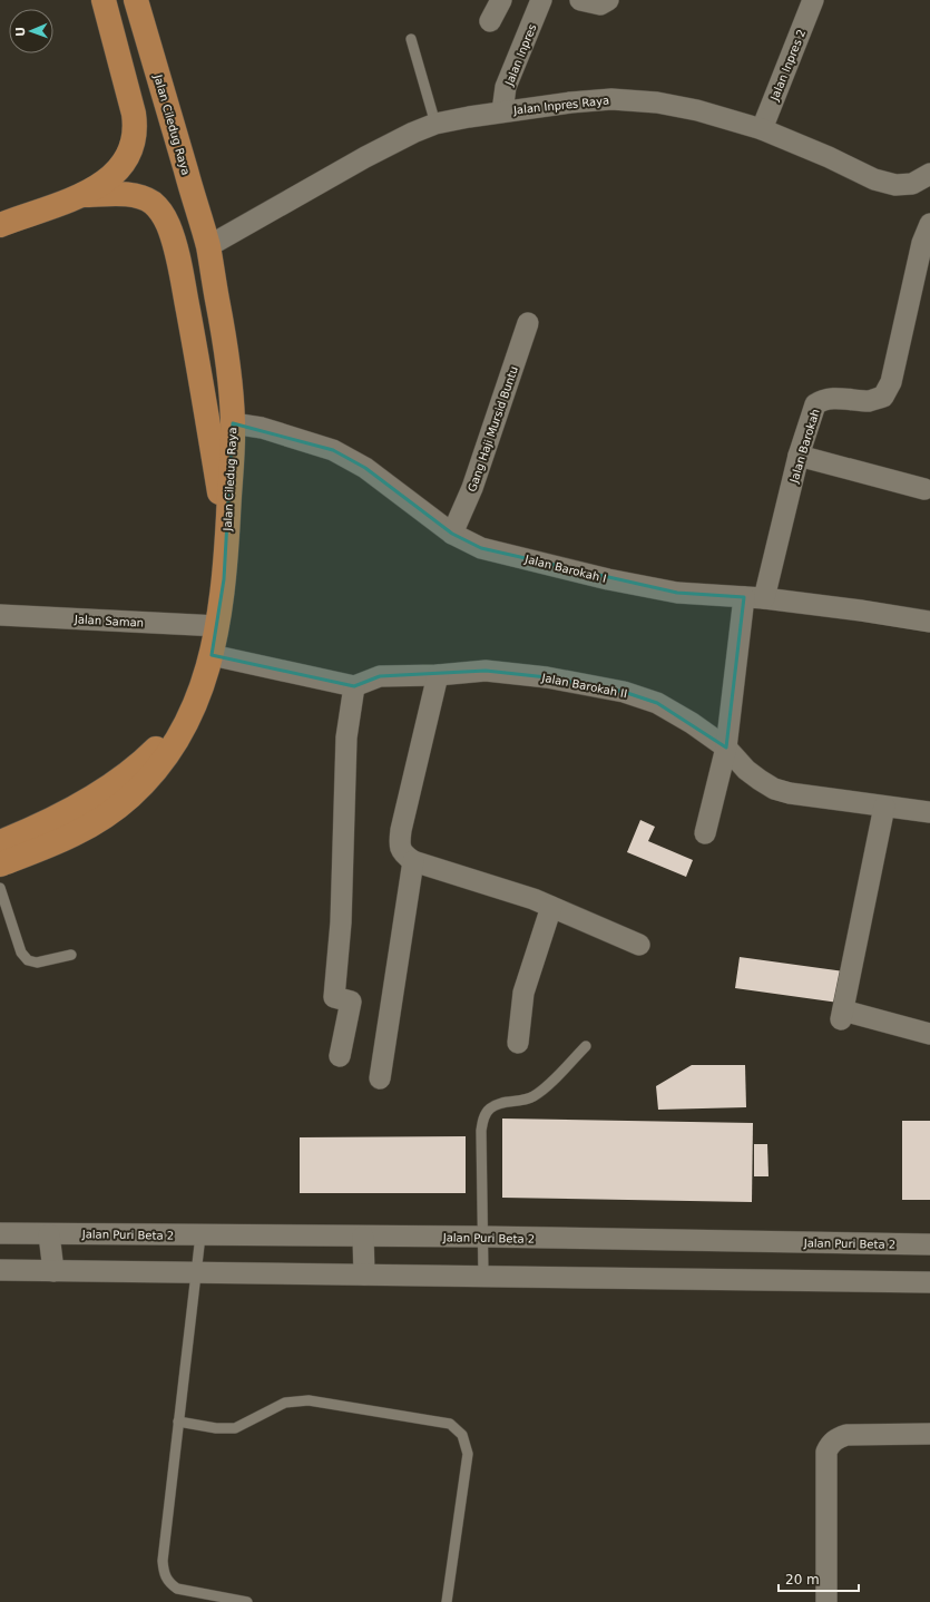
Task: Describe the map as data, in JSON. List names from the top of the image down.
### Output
{
  "streets": {
    "main road": ["Jalan Ciledug Raya"],
    "street": [
      "Jalan Inpres",
      "Jalan Inpres 2",
      "Jalan Inpres Raya",
      "Gang Haji Mursid Buntu",
      "Jalan Barokah",
      "Jalan Barokah I",
      "Jalan Saman",
      "Jalan Barokah II",
      "Jalan Puri Beta 2"
    ]
  },
  "crossings": [
    ["Jalan Inpres", "Jalan Inpres Raya"],
    ["Jalan Inpres 2", "Jalan Inpres Raya"],
    ["Jalan Inpres Raya", "Jalan Ciledug Raya"],
    ["Jalan Ciledug Raya", "Jalan Barokah I"],
    ["Jalan Ciledug Raya", "Jalan Saman"],
    ["Gang Haji Mursid Buntu", "Jalan Barokah I"],
    ["Jalan Barokah", "Jalan Barokah I"],
    ["Jalan Barokah", "Jalan Barokah II"]
  ],
  "scale_bar": "20 m",
  "north": "left"
}
